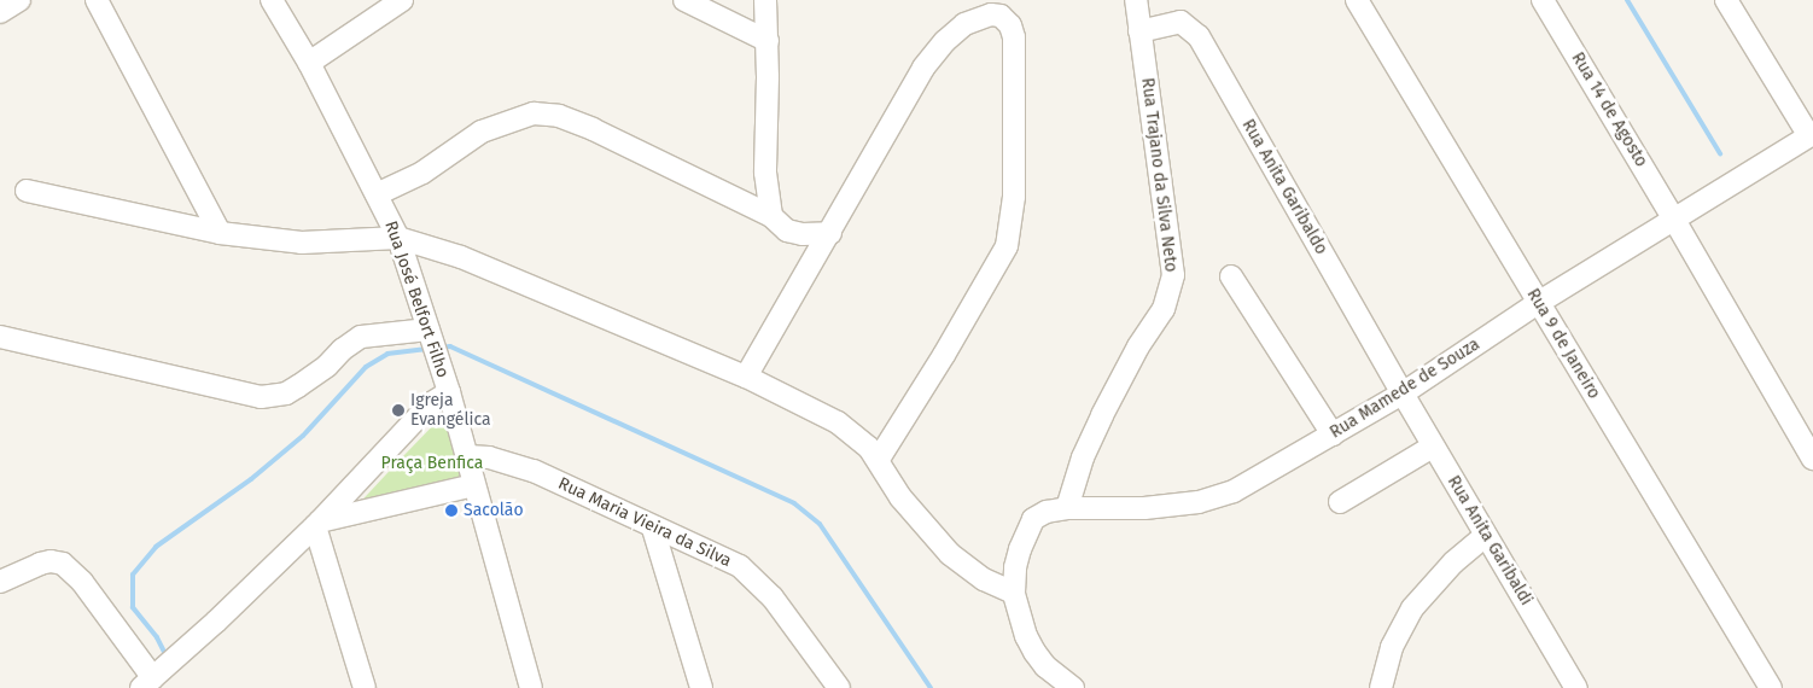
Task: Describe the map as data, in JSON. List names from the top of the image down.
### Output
{
  "streets": {
    "street": [
      "Rua 14 de Agosto",
      "Rua Trajano da Silva Neto",
      "Rua Anita Garibaldo",
      "Rua José Belfort Filho",
      "Rua 9 de Janeiro",
      "Rua Mamede de Souza",
      "Rua Maria Vieira da Silva",
      "Rua Anita Garibaldi"
    ]
  },
  "crossings": [
    ["Rua 14 de Agosto", "Rua Mamede de Souza"],
    ["Rua Trajano da Silva Neto", "Rua Anita Garibaldo"],
    ["Rua Trajano da Silva Neto", "Rua Mamede de Souza"],
    ["Rua Anita Garibaldo", "Rua Mamede de Souza"],
    ["Rua Anita Garibaldo", "Rua Anita Garibaldi"],
    ["Rua José Belfort Filho", "Rua Maria Vieira da Silva"],
    ["Rua 9 de Janeiro", "Rua Mamede de Souza"],
    ["Rua Mamede de Souza", "Rua Anita Garibaldi"]
  ],
  "parks": ["Praça Benfica"],
  "places": ["Igreja Evangélica", "Sacolão"]
}
